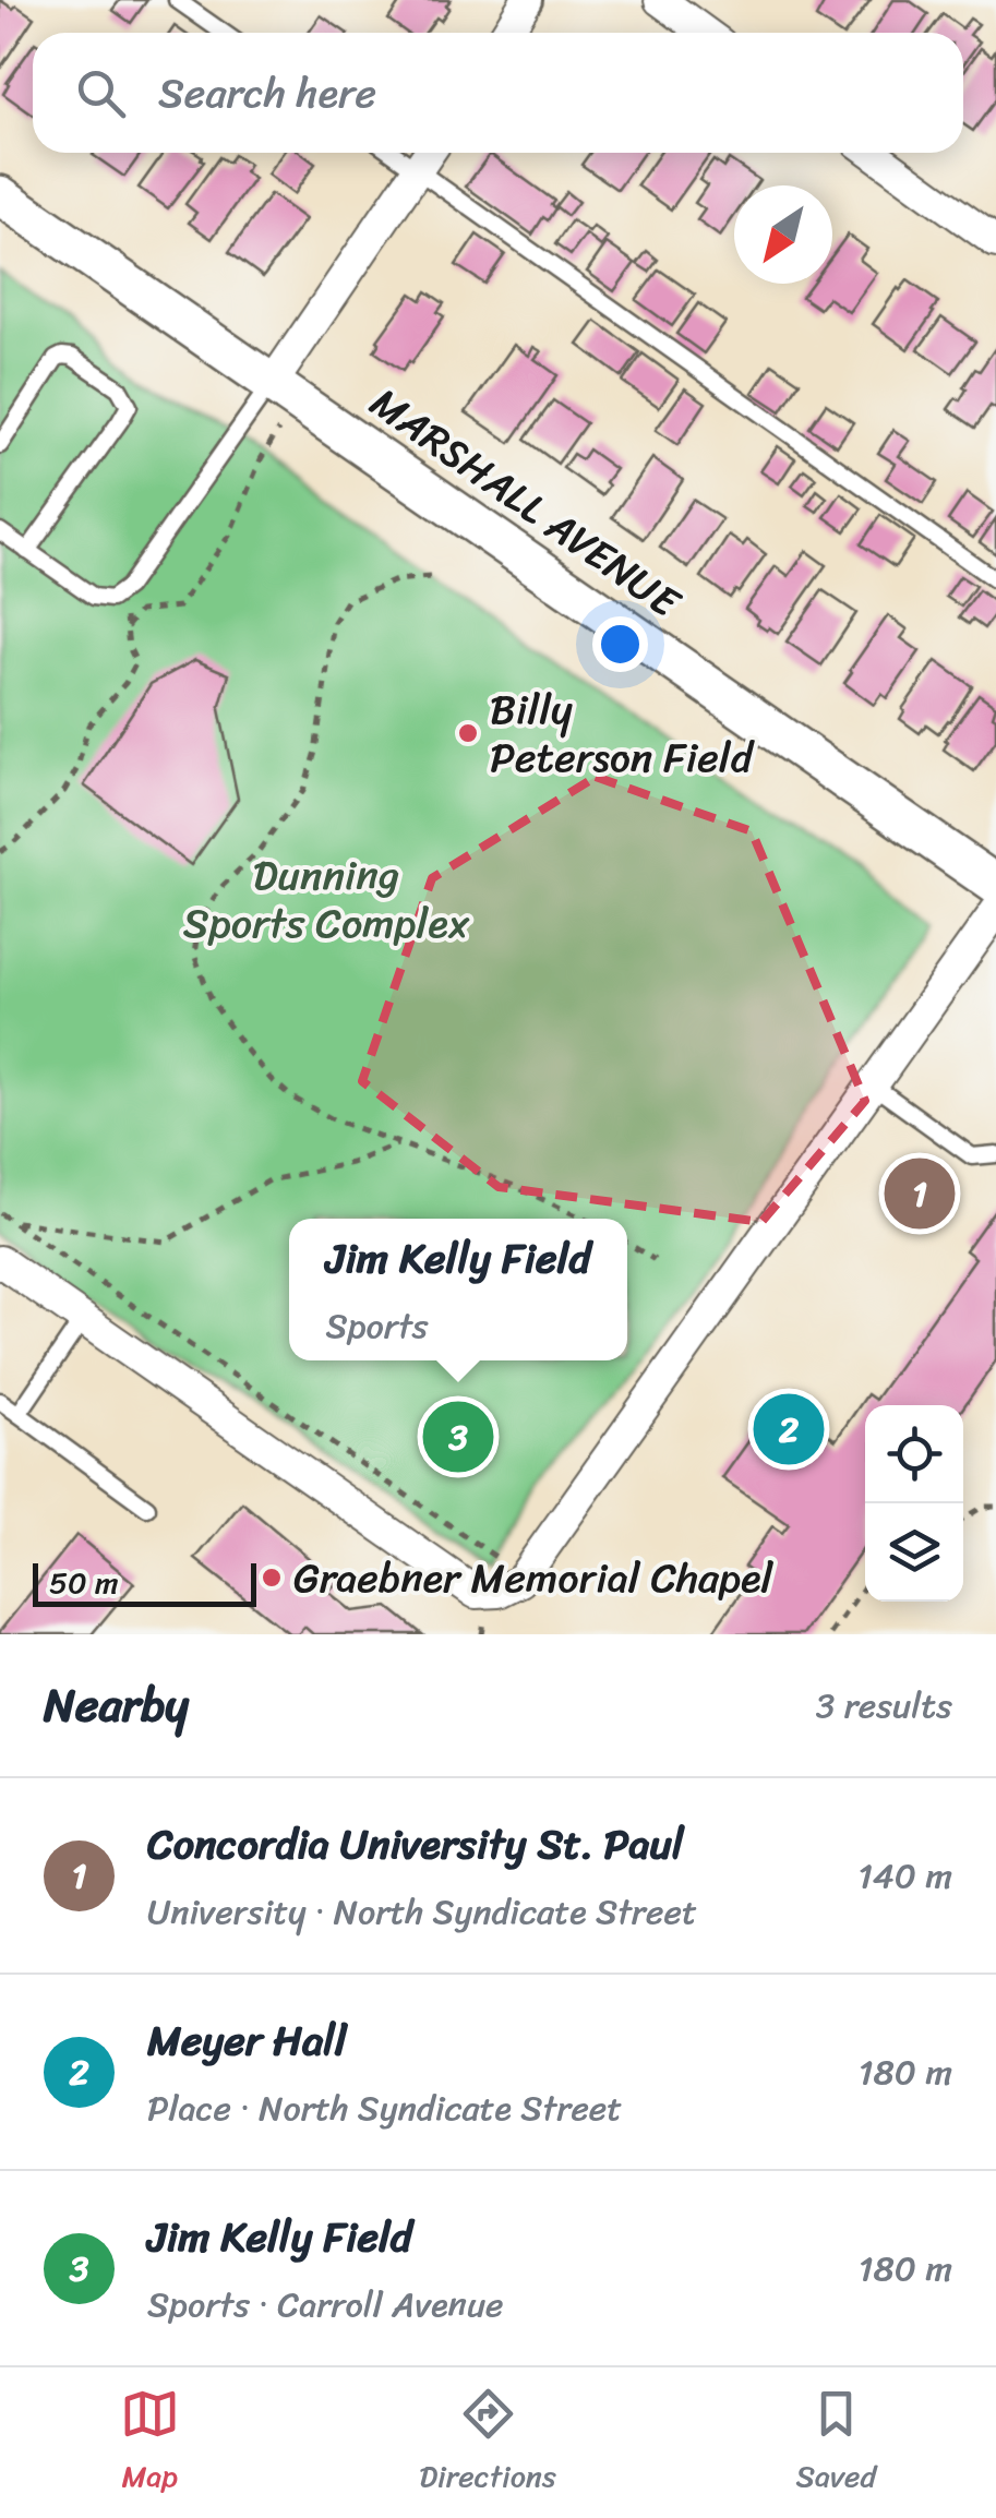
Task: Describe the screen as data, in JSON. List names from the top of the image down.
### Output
{
  "streets": {
    "street": ["MARSHALL AVENUE"]
  },
  "parks": ["Dunning Sports Complex"],
  "places": ["Billy Peterson Field", "Graebner Memorial Chapel"],
  "scale_bar": "50 m",
  "north": "bottom left",
  "page": {
    "search": "Search here",
    "pins": ["1", "2", "3"],
    "popup": ["Jim Kelly Field", "Sports"],
    "scale": "50 m",
    "heading": ["Nearby", "3 results"],
    "list": [
      {
        "mark": "1",
        "name": "Concordia University St. Paul",
        "note": "University · North Syndicate Street",
        "value": "140 m"
      },
      {
        "mark": "2",
        "name": "Meyer Hall",
        "note": "Place · North Syndicate Street",
        "value": "180 m"
      },
      {
        "mark": "3",
        "name": "Jim Kelly Field",
        "note": "Sports · Carroll Avenue",
        "value": "180 m"
      }
    ],
    "nav": ["Map", "Directions", "Saved"]
  }
}
